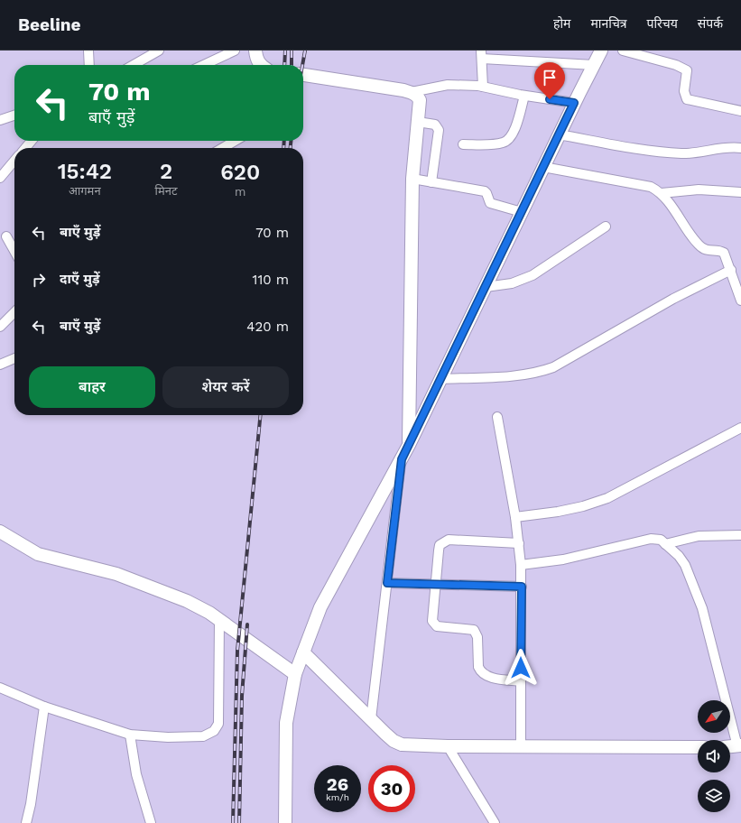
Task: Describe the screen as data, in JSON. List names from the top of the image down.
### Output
{
  "north": "bottom left",
  "page": {
    "header": "Beeline",
    "nav": [
      "होम",
      "मानचित्र",
      "परिचय",
      "संपर्क"
    ],
    "turn": ["70 m", "बाएँ मुड़ें"],
    "eta": [
      "15:42",
      "आगमन",
      "2",
      "मिनट",
      "620",
      "m"
    ],
    "list": [
      {
        "name": "बाएँ मुड़ें",
        "value": "70 m"
      },
      {
        "name": "दाएँ मुड़ें",
        "value": "110 m"
      },
      {
        "name": "बाएँ मुड़ें",
        "value": "420 m"
      }
    ],
    "buttons": ["बाहर", "शेयर करें"],
    "speed": "26 km/h",
    "limit": "30"
  }
}
